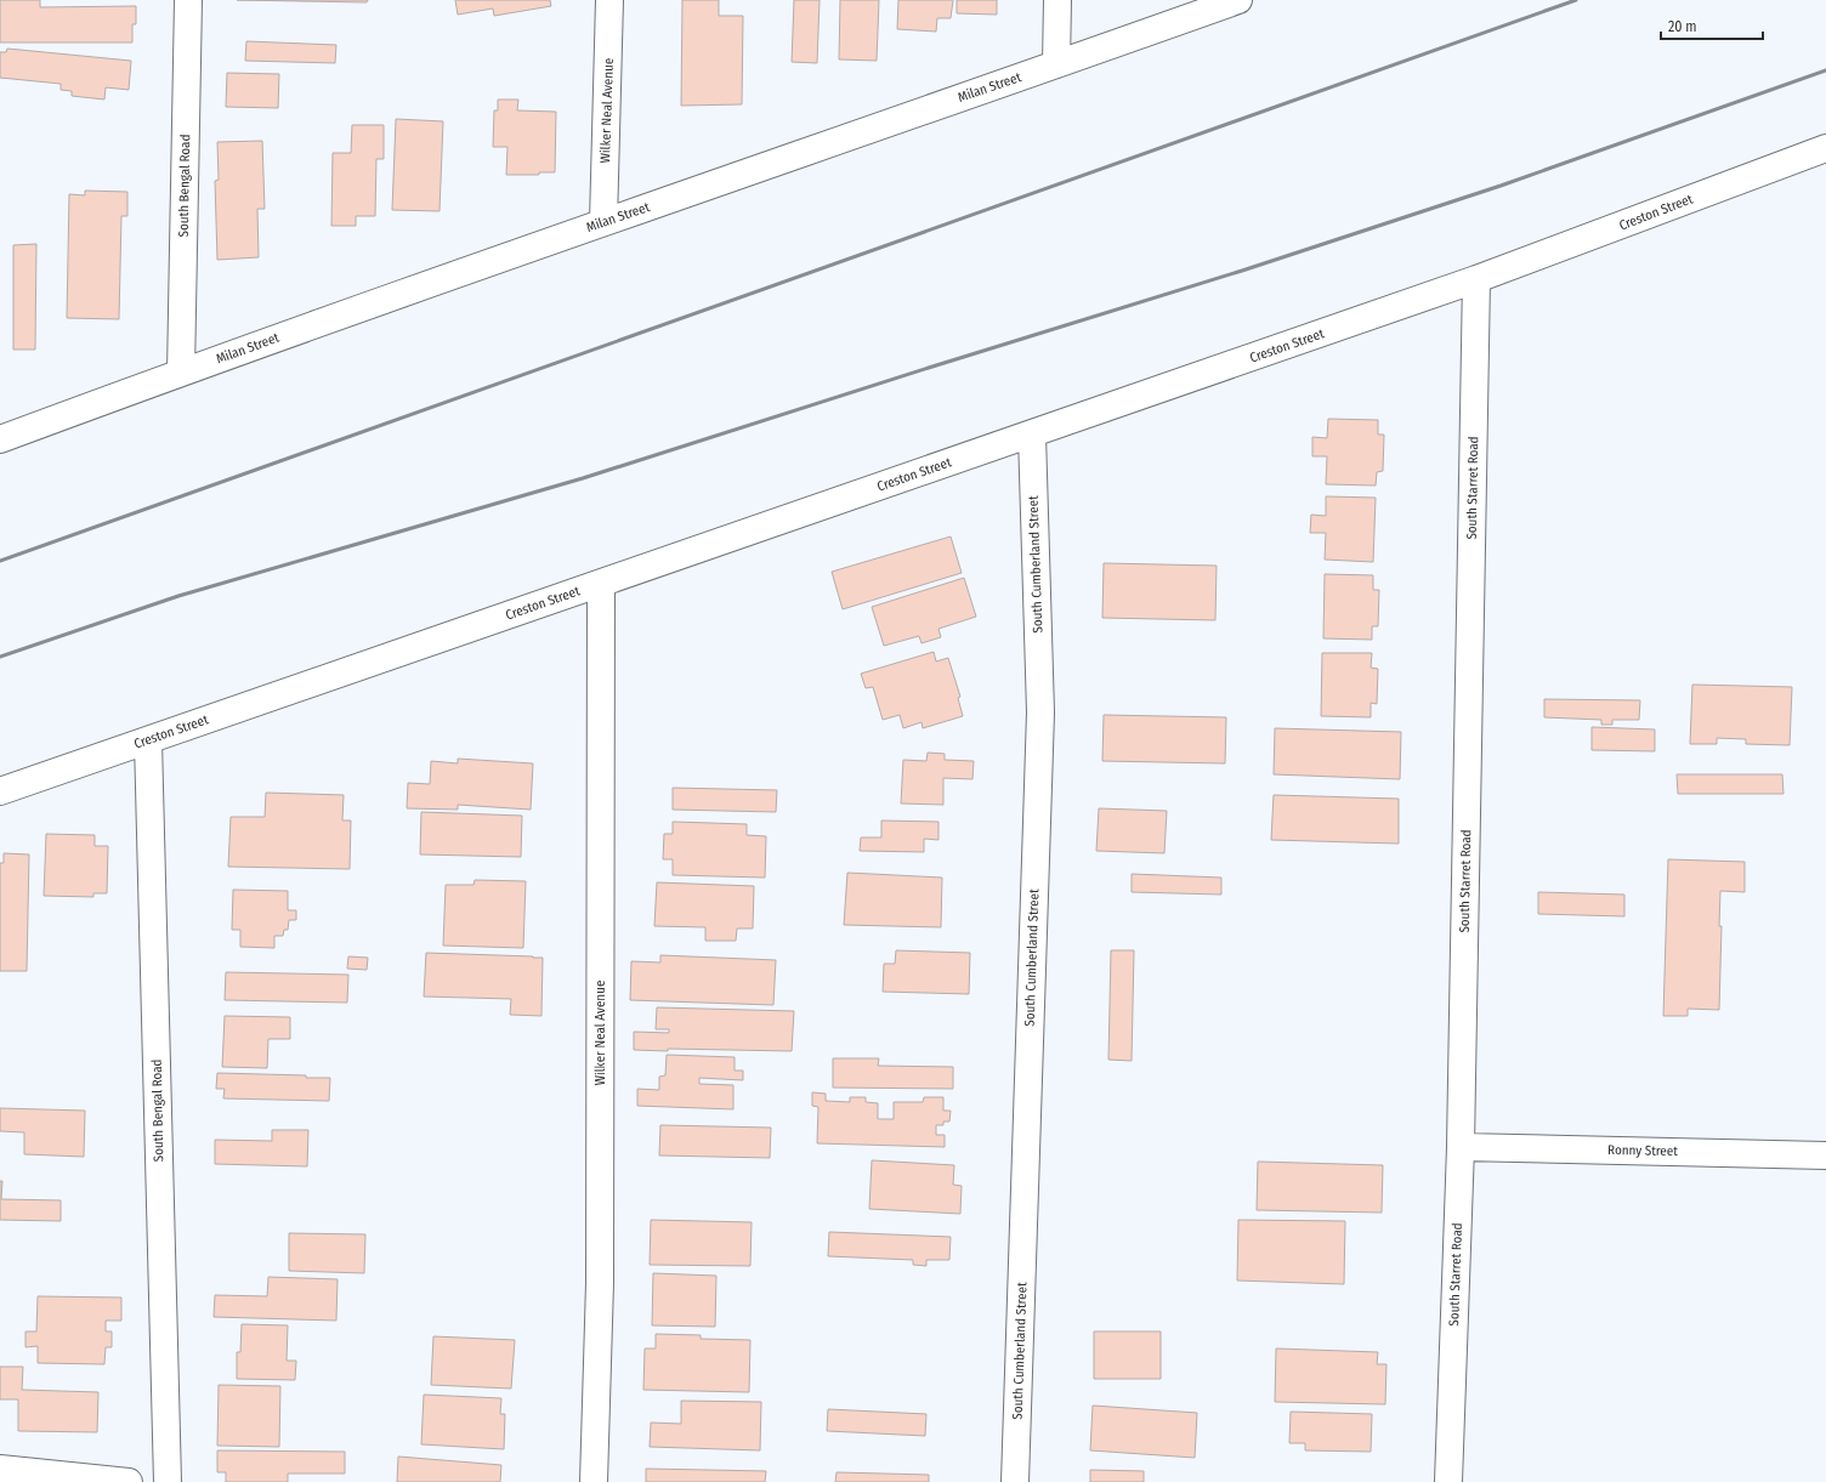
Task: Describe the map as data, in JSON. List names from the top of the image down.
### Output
{
  "streets": {
    "street": [
      "Milan Street",
      "Wilker Neal Avenue",
      "South Bengal Road",
      "Creston Street",
      "South Starret Road",
      "South Cumberland Street",
      "Ronny Street"
    ]
  },
  "crossings": [
    ["Milan Street", "Wilker Neal Avenue"],
    ["Milan Street", "South Bengal Road"],
    ["Wilker Neal Avenue", "Creston Street"],
    ["South Bengal Road", "Creston Street"],
    ["Creston Street", "South Starret Road"],
    ["Creston Street", "South Cumberland Street"],
    ["South Starret Road", "Ronny Street"]
  ],
  "scale_bar": "20 m"
}
